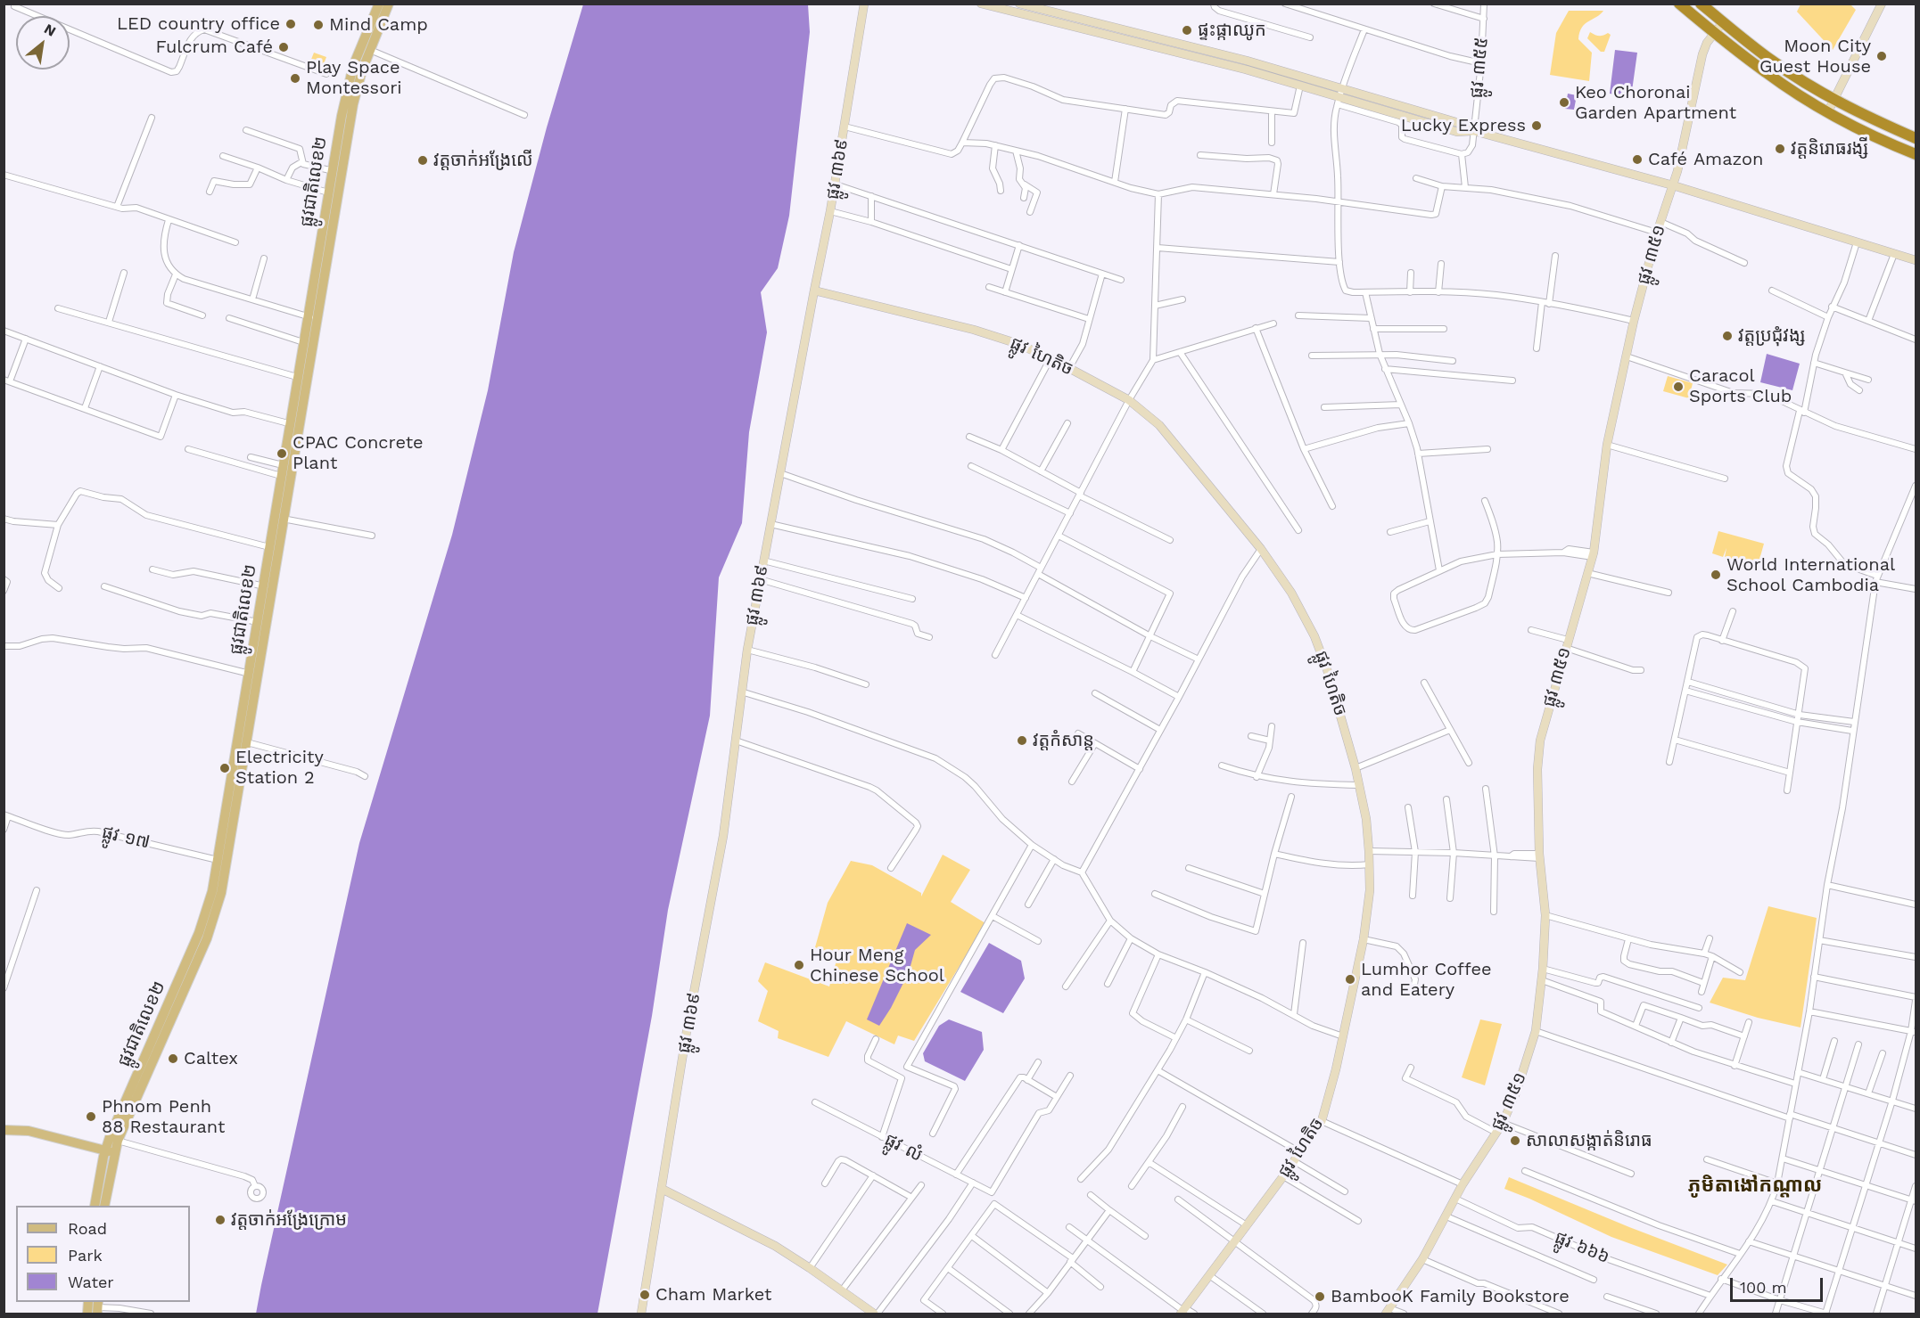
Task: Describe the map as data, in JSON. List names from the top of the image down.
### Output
{
  "streets": {
    "main road": ["ផ្លូវជាតិលេខ២"],
    "street": [
      "ផ្លូវ ៣៥៥",
      "ផ្លូវ ៣៦៩",
      "ផ្លូវ ៣៥១",
      "ផ្លូវ ហៃតិច",
      "ផ្លូវ ១៧",
      "ផ្លូវ លំ",
      "ផ្លូវ ៦៦៦"
    ]
  },
  "crossings": [
    ["ផ្លូវ ៣៦៩", "ផ្លូវ ហៃតិច"],
    ["ផ្លូវជាតិលេខ២", "ផ្លូវ ១៧"],
    ["ផ្លូវ ៣៥១", "ផ្លូវ ៦៦៦"]
  ],
  "districts": ["ភូមិតាងៅកណ្តាល"],
  "places": [
    "LED country office",
    "Mind Camp",
    "ផ្ទះផ្កាឈូក",
    "Fulcrum Café",
    "Moon City Guest House",
    "Play Space Montessori",
    "Keo Choronai Garden Apartment",
    "Lucky Express",
    "វត្តនិរោធរង្សី",
    "Café Amazon",
    "វត្តចាក់អង្រែលើ",
    "វត្តប្រជុំវង្ស",
    "Caracol Sports Club",
    "CPAC Concrete Plant",
    "World International School Cambodia",
    "វត្តកំសាន្ត",
    "Electricity Station 2",
    "Hour Meng Chinese School",
    "Lumhor Coffee and Eatery",
    "Caltex",
    "Phnom Penh 88 Restaurant",
    "សាលាសង្កាត់និរោធ",
    "វត្តចាក់អង្រែក្រោម",
    "Cham Market",
    "BambooK Family Bookstore"
  ],
  "legend": ["Road", "Park", "Water"],
  "scale_bar": "100 m",
  "north": "top right"
}
